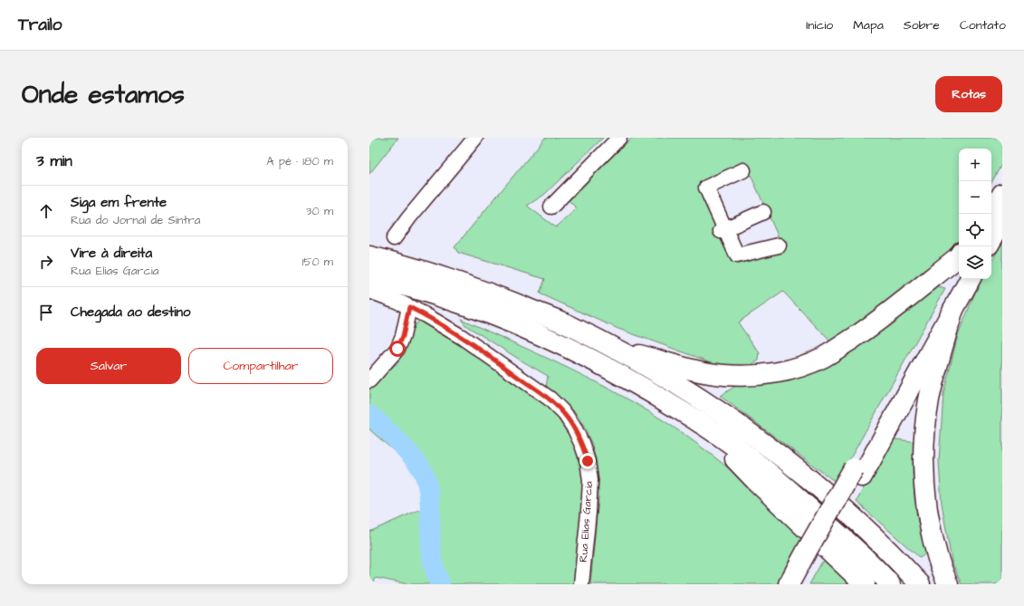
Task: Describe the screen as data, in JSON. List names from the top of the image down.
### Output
{
  "streets": {
    "street": ["Rua Elias Garcia"]
  },
  "page": {
    "header": "Trailo",
    "nav": [
      "Início",
      "Mapa",
      "Sobre",
      "Contato"
    ],
    "buttons": [
      "Rotas",
      ["Salvar", "Compartilhar"]
    ],
    "title": "Onde estamos",
    "heading": ["3 min", "A pé · 180 m"],
    "map_buttons": ["+", "−"],
    "list": [
      ["Siga em frente", "Rua do Jornal de Sintra", "30 m"],
      ["Vire à direita", "Rua Elias Garcia", "150 m"],
      "Chegada ao destino"
    ]
  }
}
